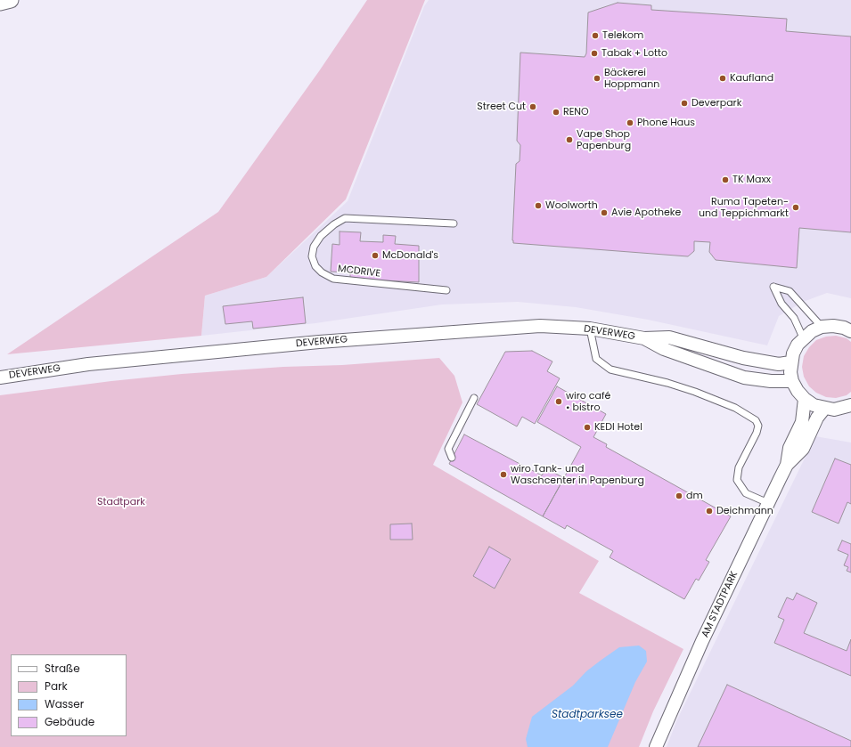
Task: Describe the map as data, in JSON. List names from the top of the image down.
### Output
{
  "streets": {
    "street": ["DEVERWEG", "AM STADTPARK"],
    "lane": ["MCDRIVE"]
  },
  "water": ["Stadtparksee"],
  "parks": ["Stadtpark"],
  "places": [
    "Telekom",
    "Tabak + Lotto",
    "Bäckerei Hoppmann",
    "Kaufland",
    "Deverpark",
    "Street Cut",
    "RENO",
    "Phone Haus",
    "Vape Shop Papenburg",
    "TK Maxx",
    "Woolworth",
    "Ruma Tapeten- und Teppichmarkt",
    "Avie Apotheke",
    "McDonald's",
    "wiro café • bistro",
    "KEDI Hotel",
    "wiro Tank- und Waschcenter in Papenburg",
    "dm",
    "Deichmann"
  ],
  "legend": [
    "Straße",
    "Park",
    "Wasser",
    "Gebäude"
  ]
}
